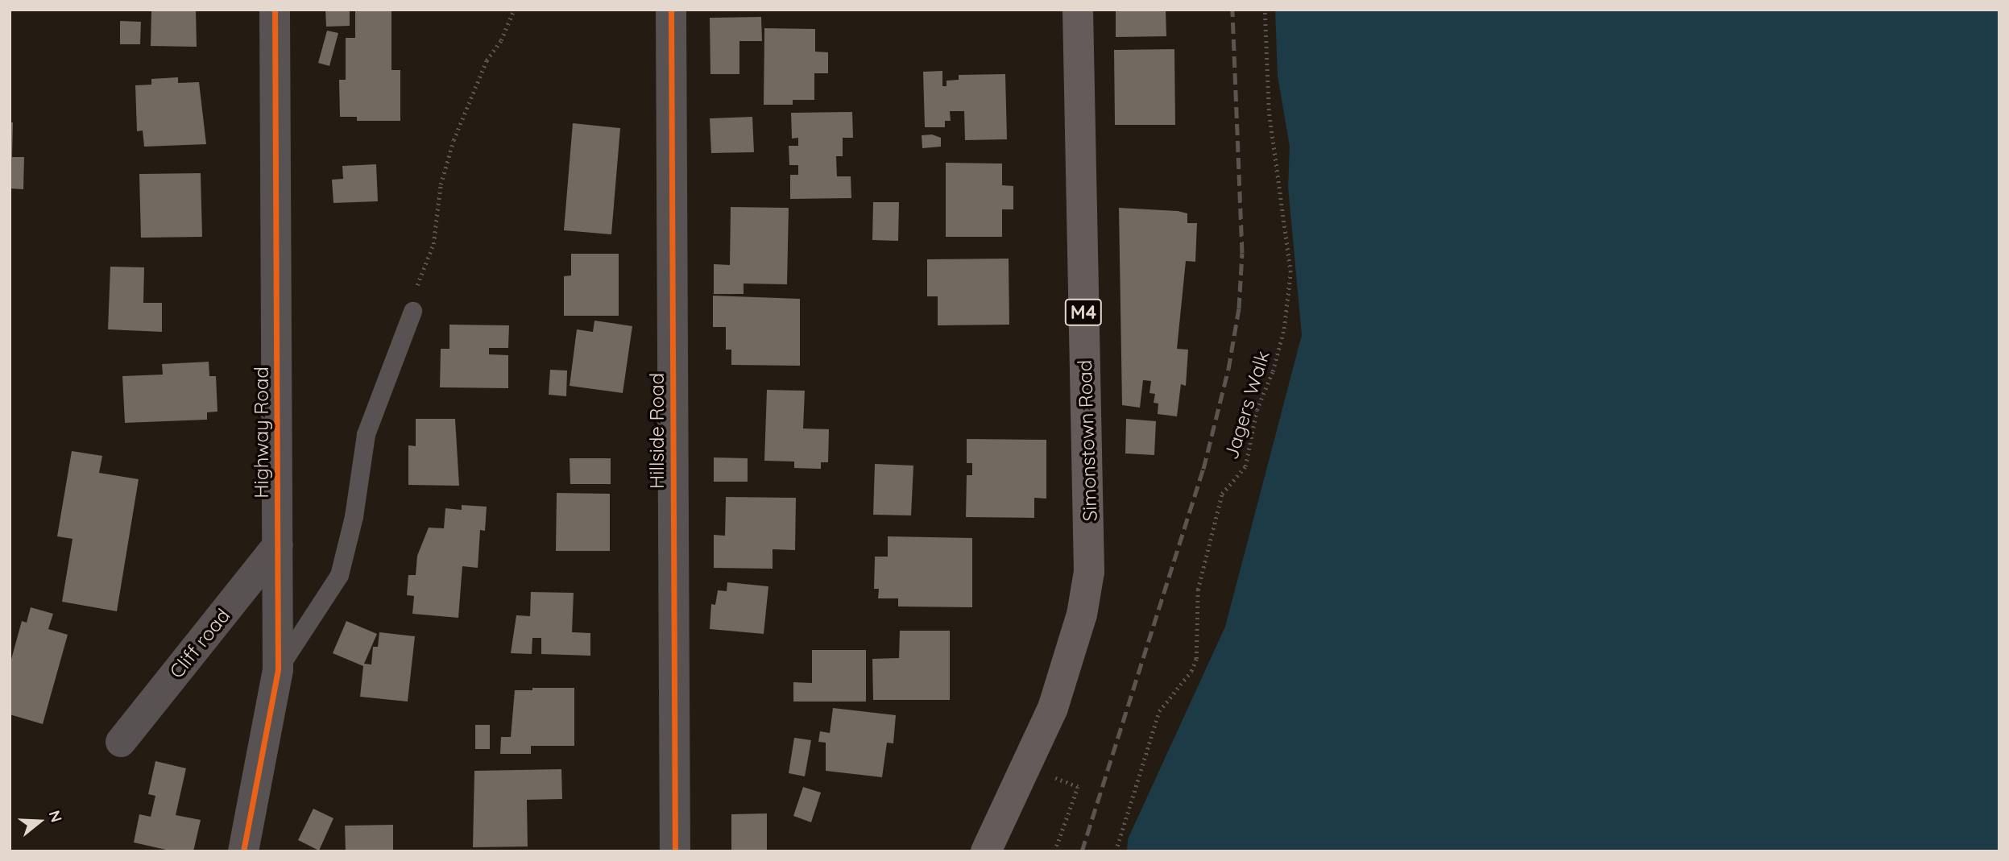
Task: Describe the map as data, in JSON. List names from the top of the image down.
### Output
{
  "streets": {
    "main road": ["M4", "Simonstown Road"],
    "street": ["Hillside Road", "Highway Road", "Cliff road"],
    "path": ["Jagers Walk"]
  },
  "crossings": [
    ["Highway Road", "Cliff road"]
  ],
  "north": "right"
}
